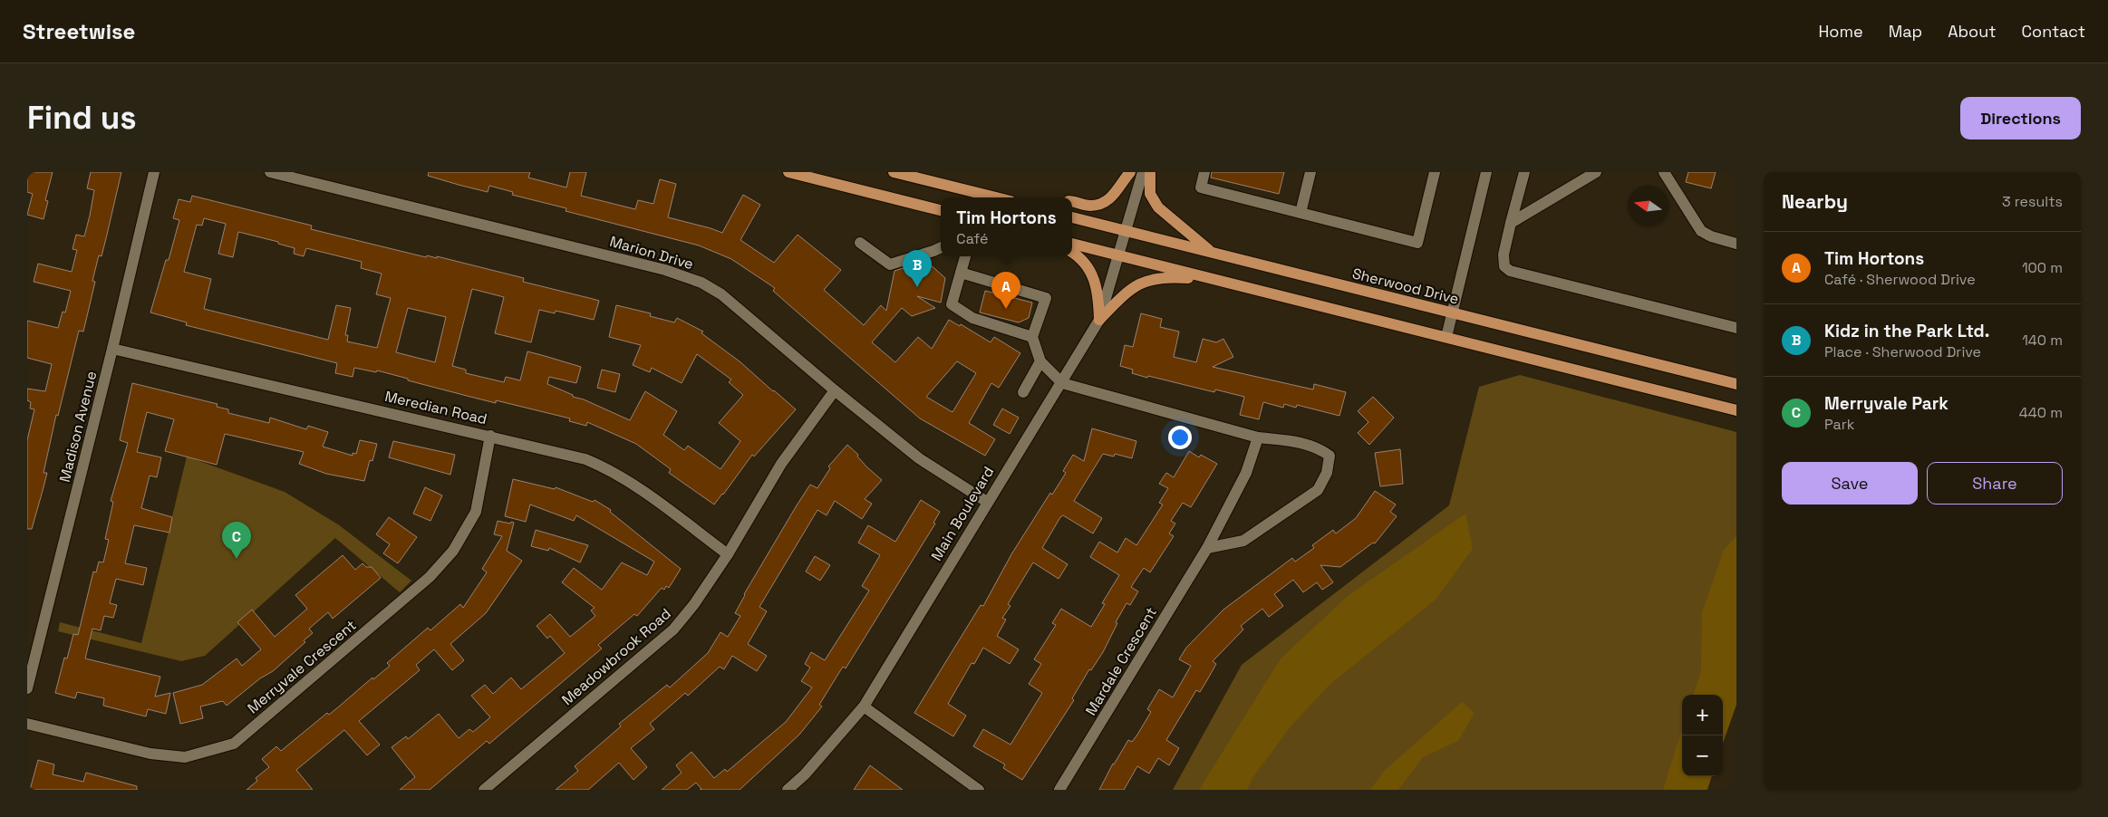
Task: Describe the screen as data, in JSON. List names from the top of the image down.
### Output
{
  "streets": {
    "main road": ["Sherwood Drive"],
    "street": [
      "Marion Drive",
      "Meredian Road",
      "Madison Avenue",
      "Main Boulevard",
      "Meadowbrook Road",
      "Mardale Crescent",
      "Merryvale Crescent"
    ]
  },
  "crossings": [
    ["Marion Drive", "Main Boulevard"],
    ["Marion Drive", "Meadowbrook Road"],
    ["Sherwood Drive", "Main Boulevard"],
    ["Meredian Road", "Madison Avenue"],
    ["Meredian Road", "Meadowbrook Road"],
    ["Meredian Road", "Merryvale Crescent"]
  ],
  "north": "left",
  "page": {
    "header": "Streetwise",
    "nav": [
      "Home",
      "Map",
      "About",
      "Contact"
    ],
    "buttons": [
      "Directions",
      ["Save", "Share"]
    ],
    "title": "Find us",
    "heading": ["Nearby", "3 results"],
    "popup": ["Tim Hortons", "Café"],
    "list": [
      {
        "mark": "A",
        "name": "Tim Hortons",
        "note": "Café · Sherwood Drive",
        "value": "100 m"
      },
      {
        "mark": "B",
        "name": "Kidz in the Park Ltd.",
        "note": "Place · Sherwood Drive",
        "value": "140 m"
      },
      {
        "mark": "C",
        "name": "Merryvale Park",
        "note": "Park",
        "value": "440 m"
      }
    ],
    "pins": ["B", "A", "C"],
    "map_buttons": ["+", "−"]
  }
}
